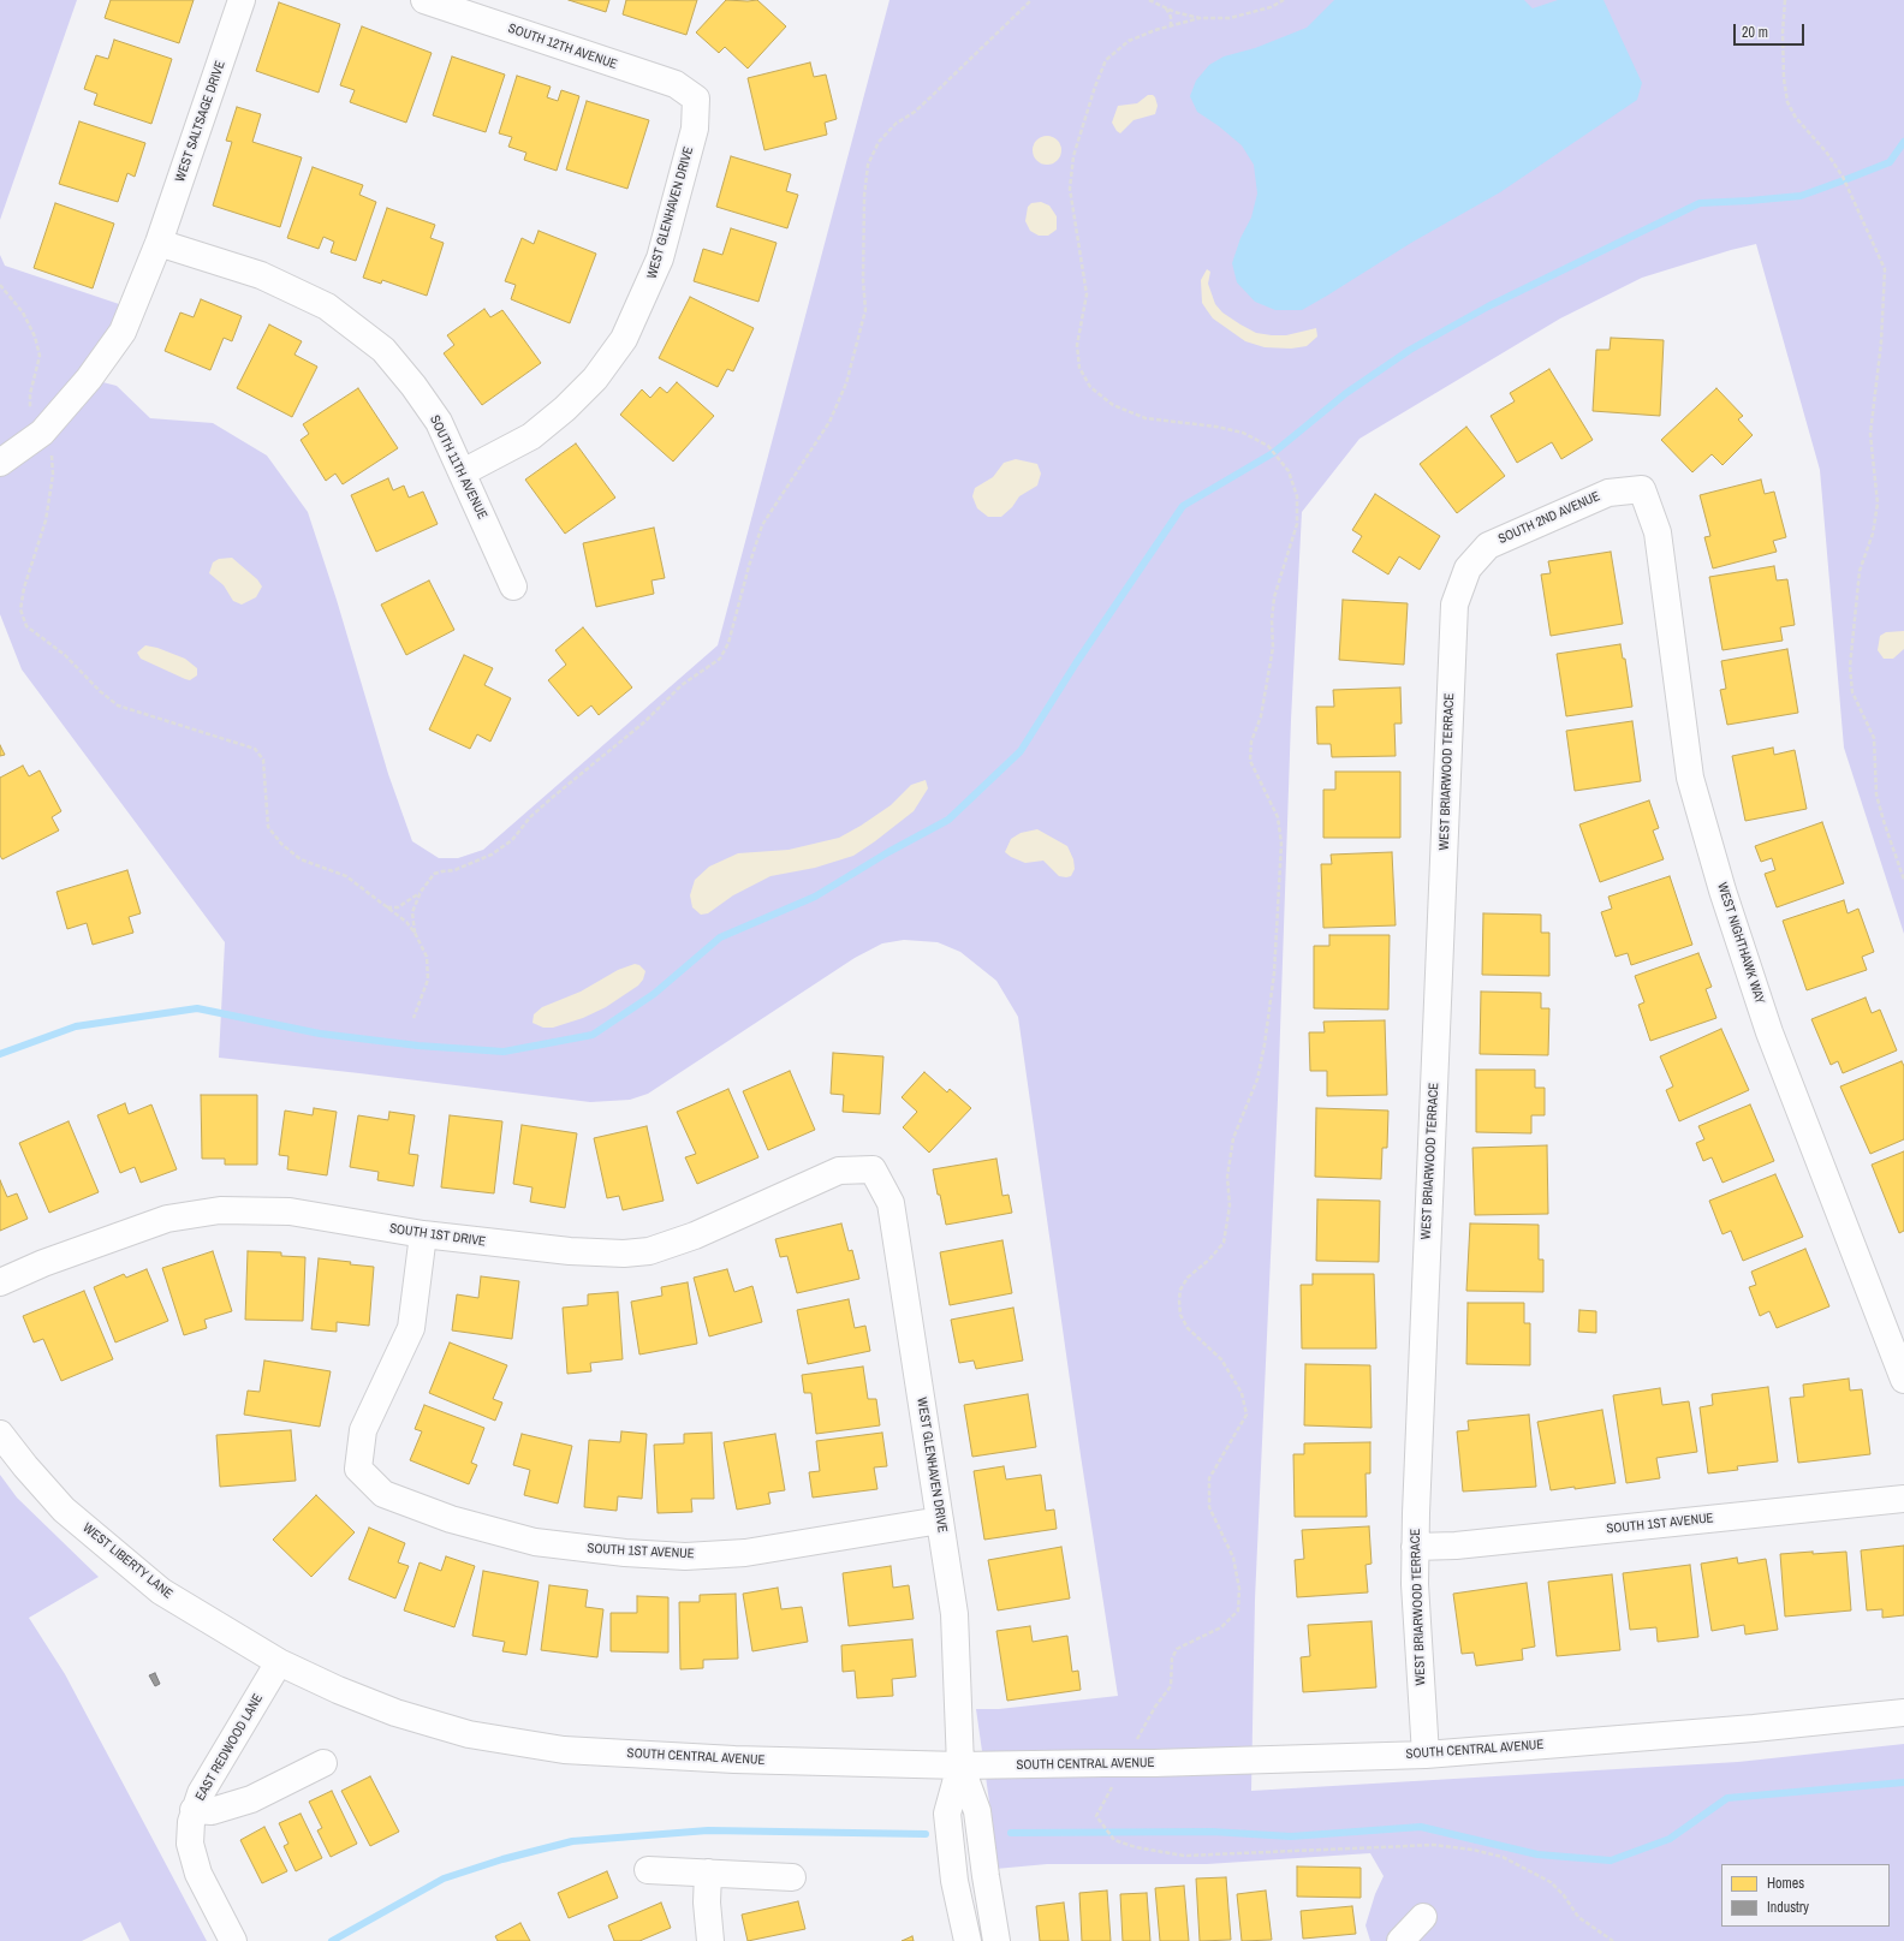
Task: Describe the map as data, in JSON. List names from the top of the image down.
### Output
{
  "streets": {
    "street": [
      "SOUTH 12TH AVENUE",
      "WEST SALTSAGE DRIVE",
      "WEST GLENHAVEN DRIVE",
      "SOUTH 11TH AVENUE",
      "SOUTH 2ND AVENUE",
      "WEST BRIARWOOD TERRACE",
      "WEST NIGHTHAWK WAY",
      "SOUTH 1ST DRIVE",
      "SOUTH 1ST AVENUE",
      "WEST LIBERTY LANE",
      "EAST REDWOOD LANE",
      "SOUTH CENTRAL AVENUE"
    ]
  },
  "crossings": [
    ["SOUTH 12TH AVENUE", "WEST GLENHAVEN DRIVE"],
    ["WEST SALTSAGE DRIVE", "SOUTH 11TH AVENUE"],
    ["WEST GLENHAVEN DRIVE", "SOUTH 11TH AVENUE"],
    ["WEST GLENHAVEN DRIVE", "SOUTH 1ST DRIVE"],
    ["WEST GLENHAVEN DRIVE", "SOUTH 1ST AVENUE"],
    ["WEST GLENHAVEN DRIVE", "SOUTH CENTRAL AVENUE"],
    ["SOUTH 2ND AVENUE", "WEST BRIARWOOD TERRACE"],
    ["SOUTH 2ND AVENUE", "WEST NIGHTHAWK WAY"],
    ["WEST BRIARWOOD TERRACE", "SOUTH 1ST AVENUE"],
    ["WEST BRIARWOOD TERRACE", "SOUTH CENTRAL AVENUE"],
    ["SOUTH 1ST DRIVE", "SOUTH 1ST AVENUE"],
    ["WEST LIBERTY LANE", "EAST REDWOOD LANE"],
    ["WEST LIBERTY LANE", "SOUTH CENTRAL AVENUE"],
    ["EAST REDWOOD LANE", "SOUTH CENTRAL AVENUE"]
  ],
  "legend": ["Homes", "Industry"],
  "scale_bar": "20 m"
}
